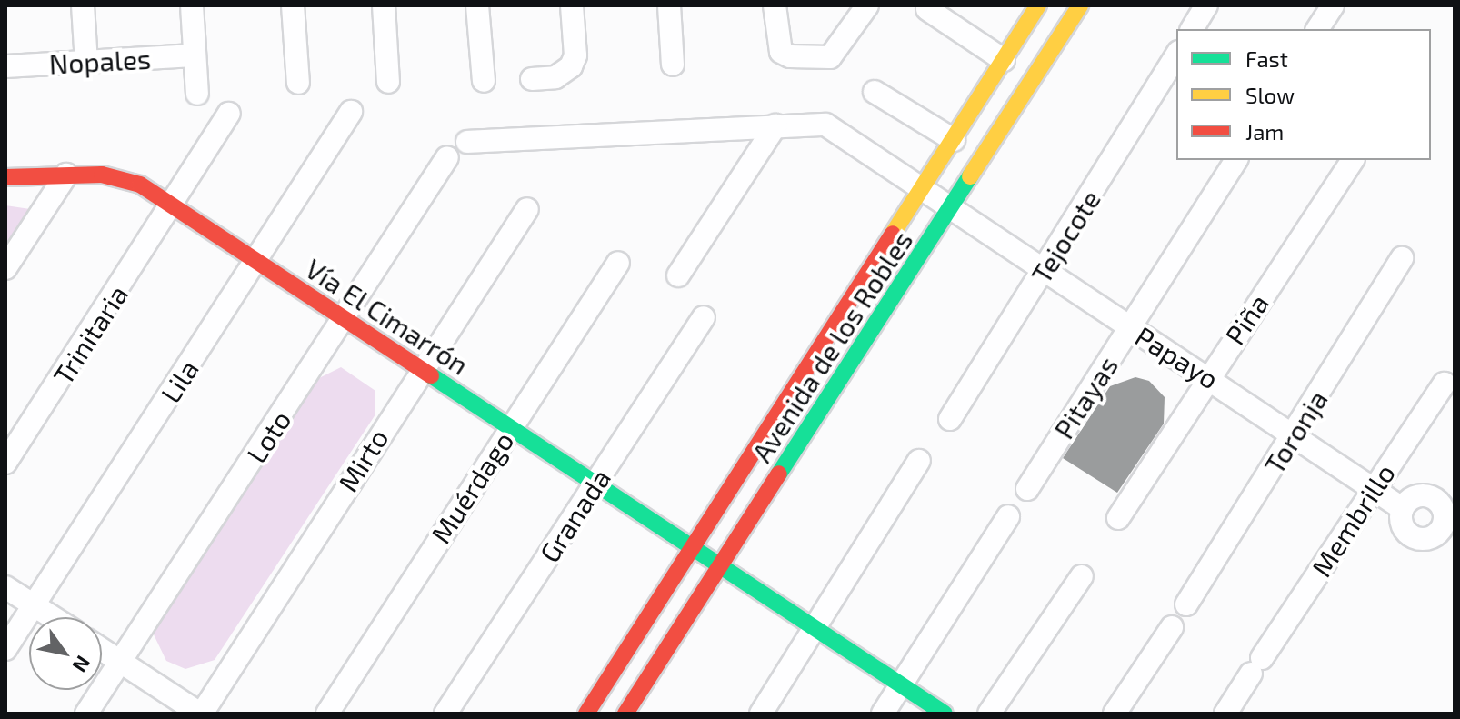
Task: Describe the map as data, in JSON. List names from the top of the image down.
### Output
{
  "streets": {
    "street": [
      "Nopales",
      "Tejocote",
      "Vía El Cimarrón",
      "Piña",
      "Trinitaria",
      "Avenida de los Robles",
      "Papayo",
      "Lila",
      "Pitayas",
      "Toronja",
      "Loto",
      "Mirto",
      "Muérdago",
      "Granada",
      "Membrillo"
    ]
  },
  "crossings": [
    ["Tejocote", "Papayo"],
    ["Vía El Cimarrón", "Trinitaria"],
    ["Vía El Cimarrón", "Avenida de los Robles"],
    ["Vía El Cimarrón", "Lila"],
    ["Vía El Cimarrón", "Loto"],
    ["Vía El Cimarrón", "Mirto"],
    ["Vía El Cimarrón", "Muérdago"],
    ["Vía El Cimarrón", "Granada"],
    ["Piña", "Papayo"],
    ["Avenida de los Robles", "Papayo"],
    ["Papayo", "Pitayas"],
    ["Papayo", "Toronja"],
    ["Papayo", "Membrillo"]
  ],
  "legend": ["Fast", "Slow", "Jam"],
  "north": "bottom right"
}
